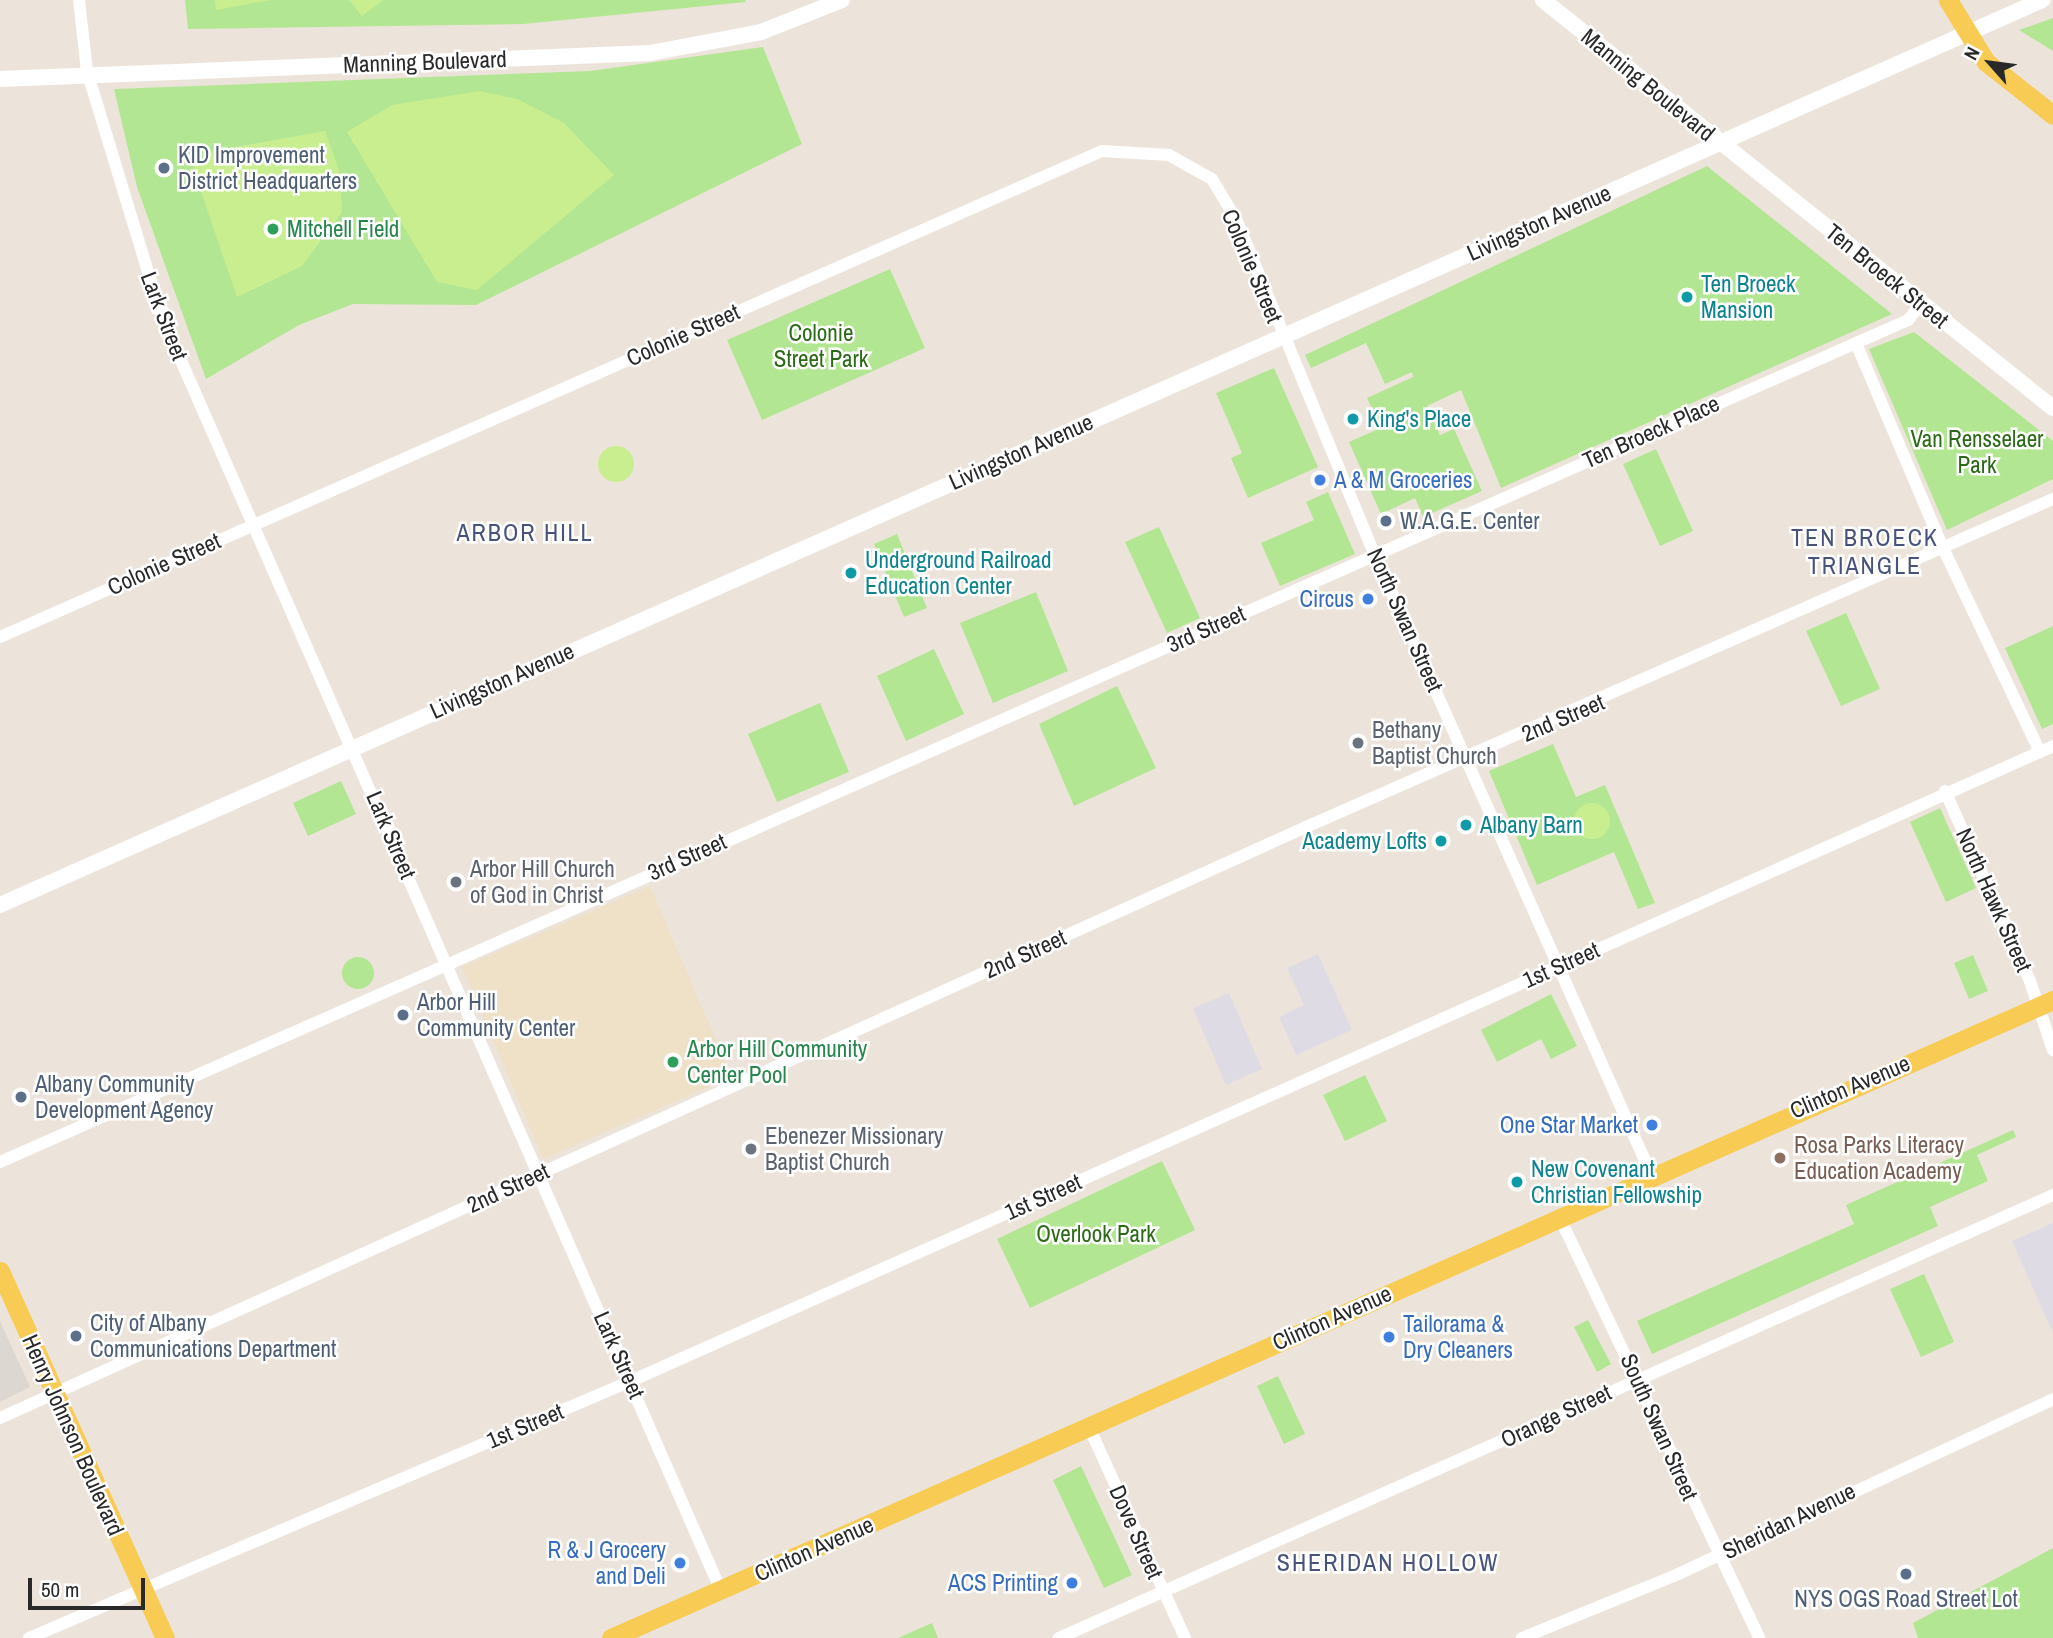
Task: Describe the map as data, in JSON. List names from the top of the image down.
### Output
{
  "streets": {
    "main road": ["Clinton Avenue", "Henry Johnson Boulevard"],
    "street": [
      "Manning Boulevard",
      "Livingston Avenue",
      "Colonie Street",
      "Ten Broeck Street",
      "Lark Street",
      "Ten Broeck Place",
      "North Swan Street",
      "3rd Street",
      "2nd Street",
      "North Hawk Street",
      "1st Street",
      "Orange Street",
      "South Swan Street",
      "Sheridan Avenue",
      "Dove Street"
    ]
  },
  "crossings": [
    ["Manning Boulevard", "Livingston Avenue"],
    ["Manning Boulevard", "Ten Broeck Street"],
    ["Manning Boulevard", "Lark Street"],
    ["Livingston Avenue", "Colonie Street"],
    ["Livingston Avenue", "Ten Broeck Street"],
    ["Livingston Avenue", "Lark Street"],
    ["Livingston Avenue", "North Swan Street"],
    ["Colonie Street", "Lark Street"],
    ["Colonie Street", "North Swan Street"],
    ["Ten Broeck Street", "Ten Broeck Place"],
    ["Lark Street", "3rd Street"],
    ["Lark Street", "2nd Street"],
    ["Lark Street", "1st Street"],
    ["Lark Street", "Clinton Avenue"],
    ["Ten Broeck Place", "North Swan Street"],
    ["Ten Broeck Place", "3rd Street"],
    ["North Swan Street", "3rd Street"],
    ["North Swan Street", "2nd Street"],
    ["North Swan Street", "1st Street"],
    ["North Swan Street", "Clinton Avenue"],
    ["2nd Street", "Henry Johnson Boulevard"],
    ["North Hawk Street", "1st Street"],
    ["North Hawk Street", "Clinton Avenue"],
    ["1st Street", "Henry Johnson Boulevard"],
    ["Clinton Avenue", "South Swan Street"],
    ["Clinton Avenue", "Dove Street"],
    ["Orange Street", "South Swan Street"],
    ["Orange Street", "Dove Street"],
    ["South Swan Street", "Sheridan Avenue"]
  ],
  "districts": ["ARBOR HILL", "TEN BROECK TRIANGLE", "SHERIDAN HOLLOW"],
  "parks": ["Colonie Street Park", "Van Rensselaer Park", "Overlook Park"],
  "places": [
    "KID Improvement District Headquarters",
    "Mitchell Field",
    "Ten Broeck Mansion",
    "King's Place",
    "A & M Groceries",
    "W.A.G.E. Center",
    "Underground Railroad Education Center",
    "Circus",
    "Bethany Baptist Church",
    "Albany Barn",
    "Academy Lofts",
    "Arbor Hill Church of God in Christ",
    "Arbor Hill Community Center",
    "Arbor Hill Community Center Pool",
    "Albany Community Development Agency",
    "One Star Market",
    "Ebenezer Missionary Baptist Church",
    "Rosa Parks Literacy Education Academy",
    "New Covenant Christian Fellowship",
    "City of Albany Communications Department",
    "Tailorama & Dry Cleaners",
    "R & J Grocery and Deli",
    "NYS OGS Road Street Lot",
    "ACS Printing"
  ],
  "scale_bar": "50 m",
  "north": "top left"
}
